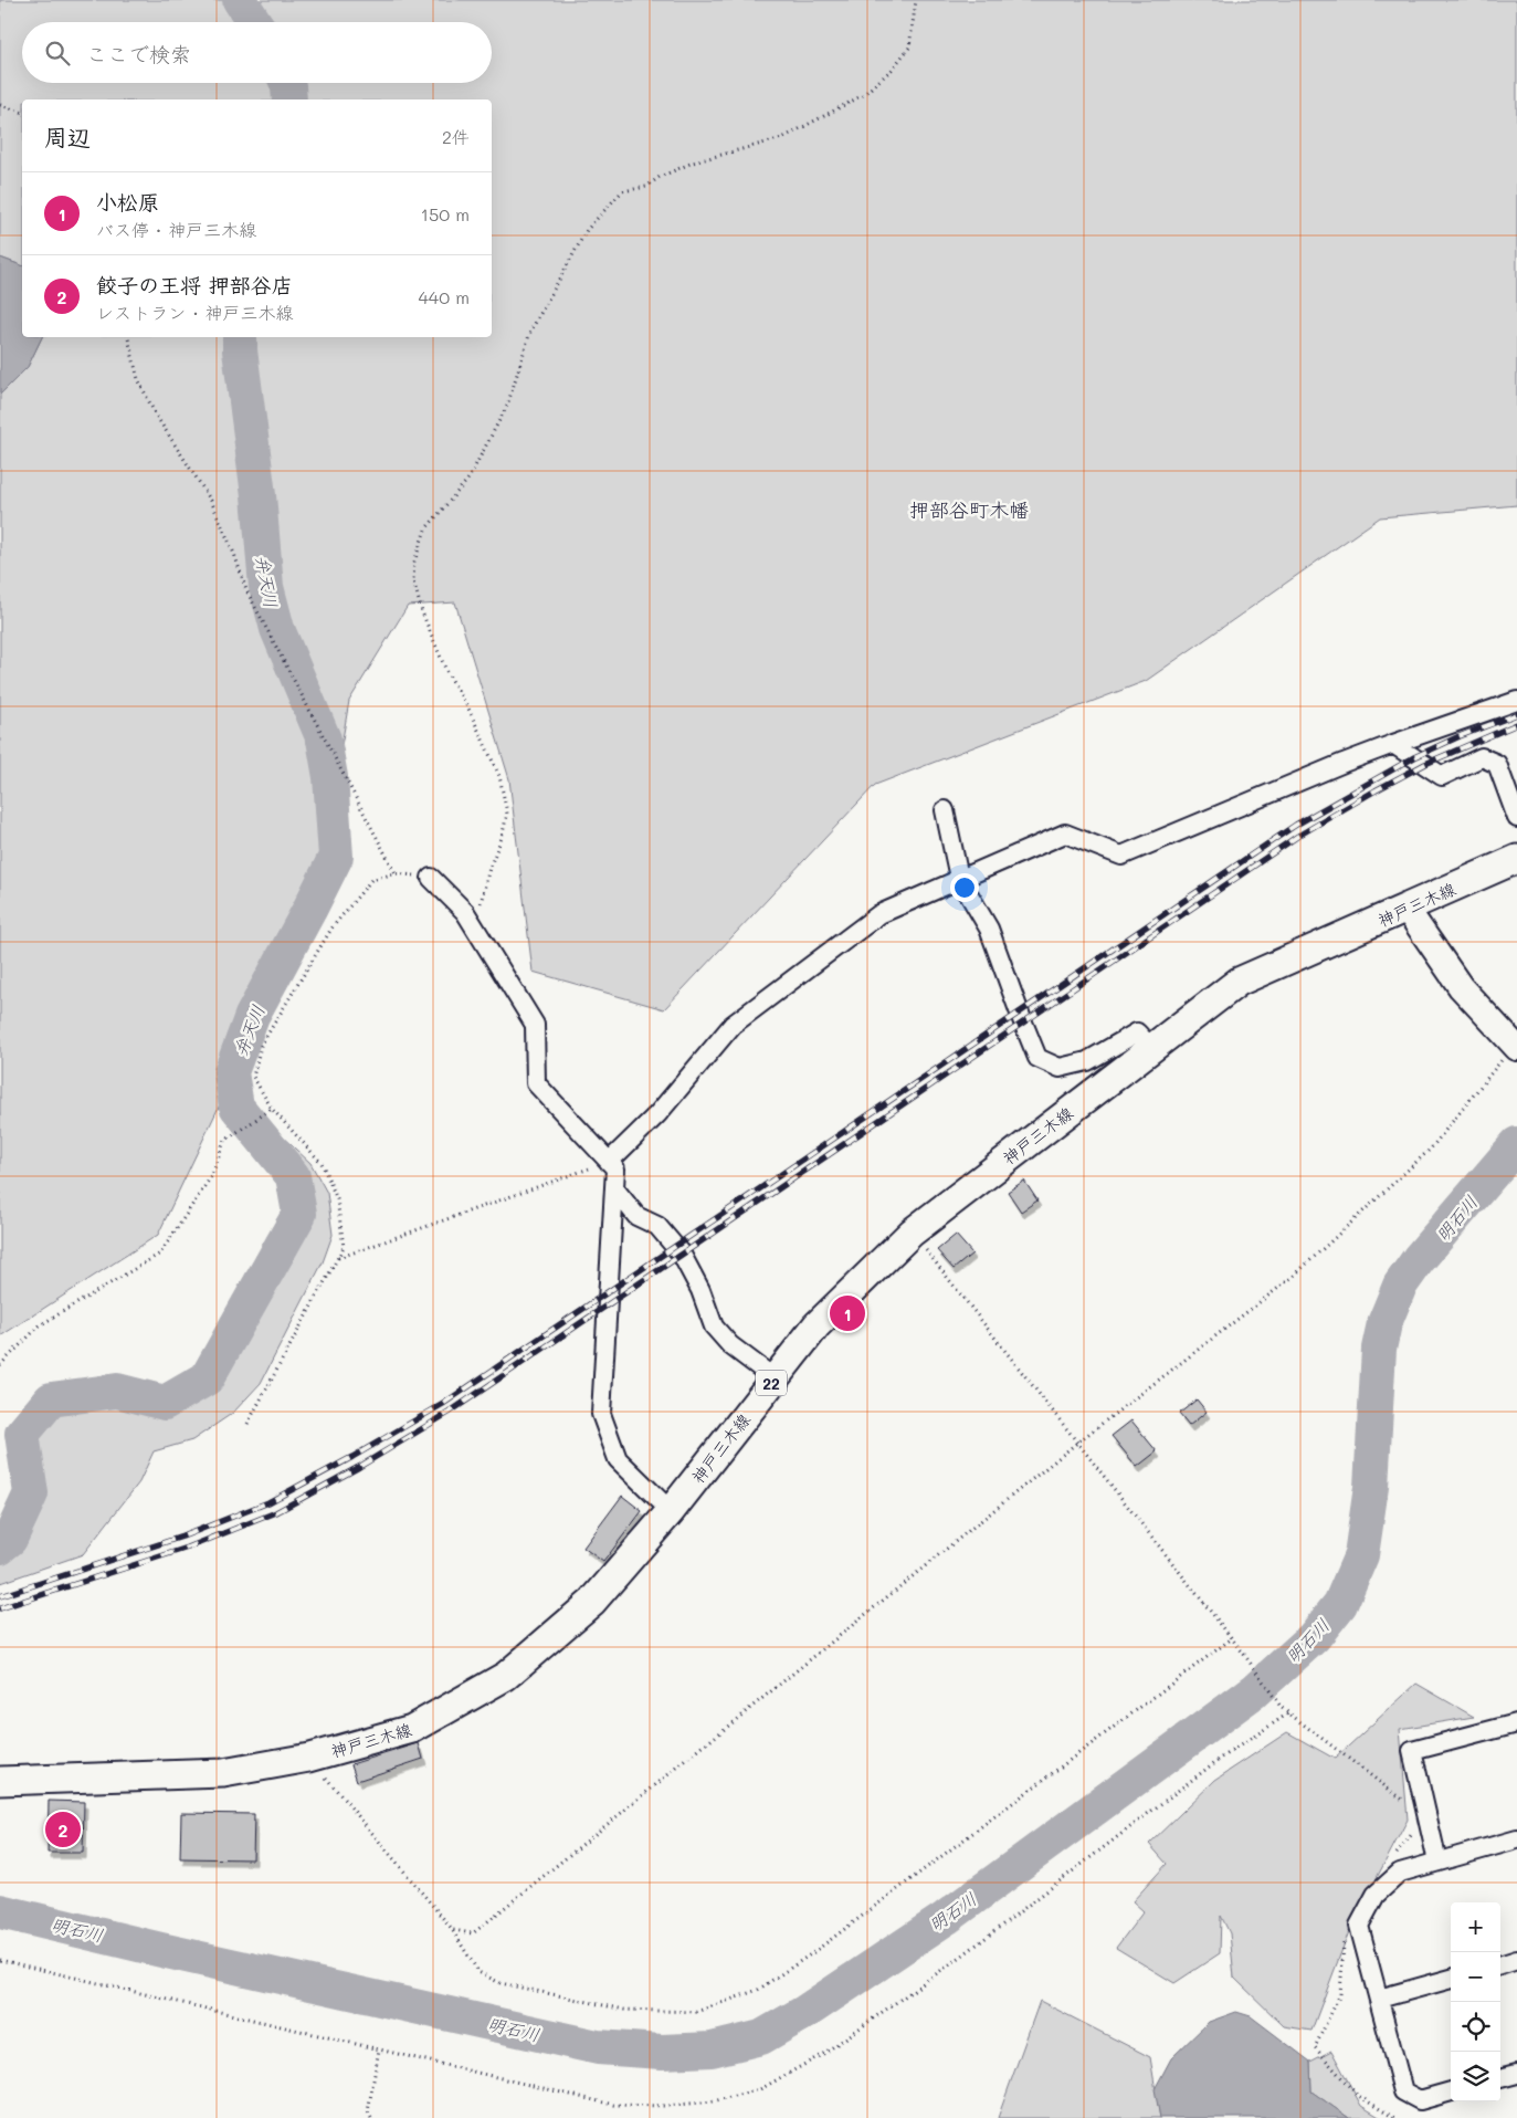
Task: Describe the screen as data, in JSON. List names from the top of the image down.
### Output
{
  "streets": {
    "main road": ["神戸三木線", "22"]
  },
  "districts": ["押部谷町木幡"],
  "water": ["弁天川", "明石川"],
  "page": {
    "search": "ここで検索",
    "heading": ["周辺", "2件"],
    "list": [
      {
        "mark": "1",
        "name": "小松原",
        "note": "バス停 · 神戸三木線",
        "value": "150 m"
      },
      {
        "mark": "2",
        "name": "餃子の王将 押部谷店",
        "note": "レストラン · 神戸三木線",
        "value": "440 m"
      }
    ],
    "pins": ["1", "2"],
    "map_buttons": ["+", "−"]
  }
}
